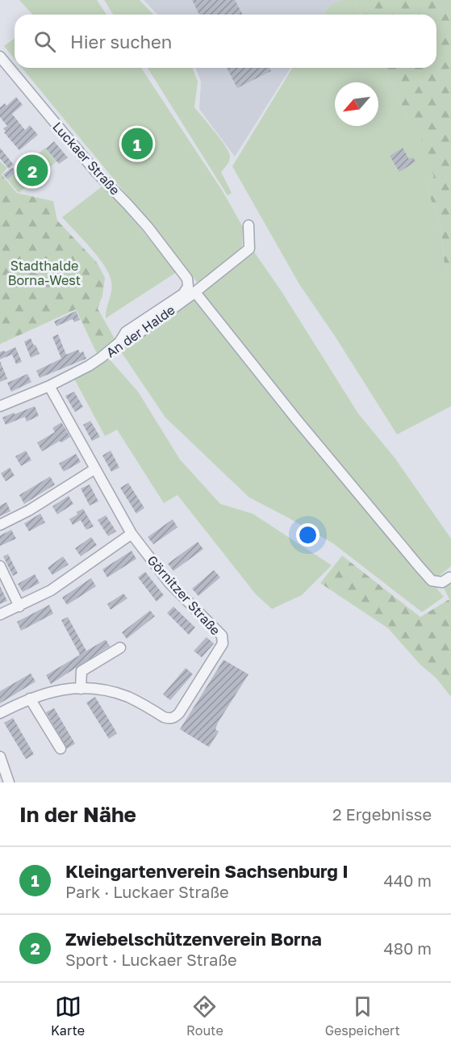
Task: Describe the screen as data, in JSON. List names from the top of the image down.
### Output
{
  "streets": {
    "street": ["Luckaer Straße", "An der Halde", "Görnitzer Straße"]
  },
  "crossings": [
    ["Luckaer Straße", "An der Halde"],
    ["An der Halde", "Görnitzer Straße"]
  ],
  "parks": ["Stadthalde Borna-West"],
  "north": "bottom left",
  "page": {
    "search": "Hier suchen",
    "pins": ["1", "2"],
    "heading": ["In der Nähe", "2 Ergebnisse"],
    "list": [
      {
        "mark": "1",
        "name": "Kleingartenverein Sachsenburg I",
        "note": "Park · Luckaer Straße",
        "value": "440 m"
      },
      {
        "mark": "2",
        "name": "Zwiebelschützenverein Borna",
        "note": "Sport · Luckaer Straße",
        "value": "480 m"
      }
    ],
    "nav": ["Karte", "Route", "Gespeichert"]
  }
}
